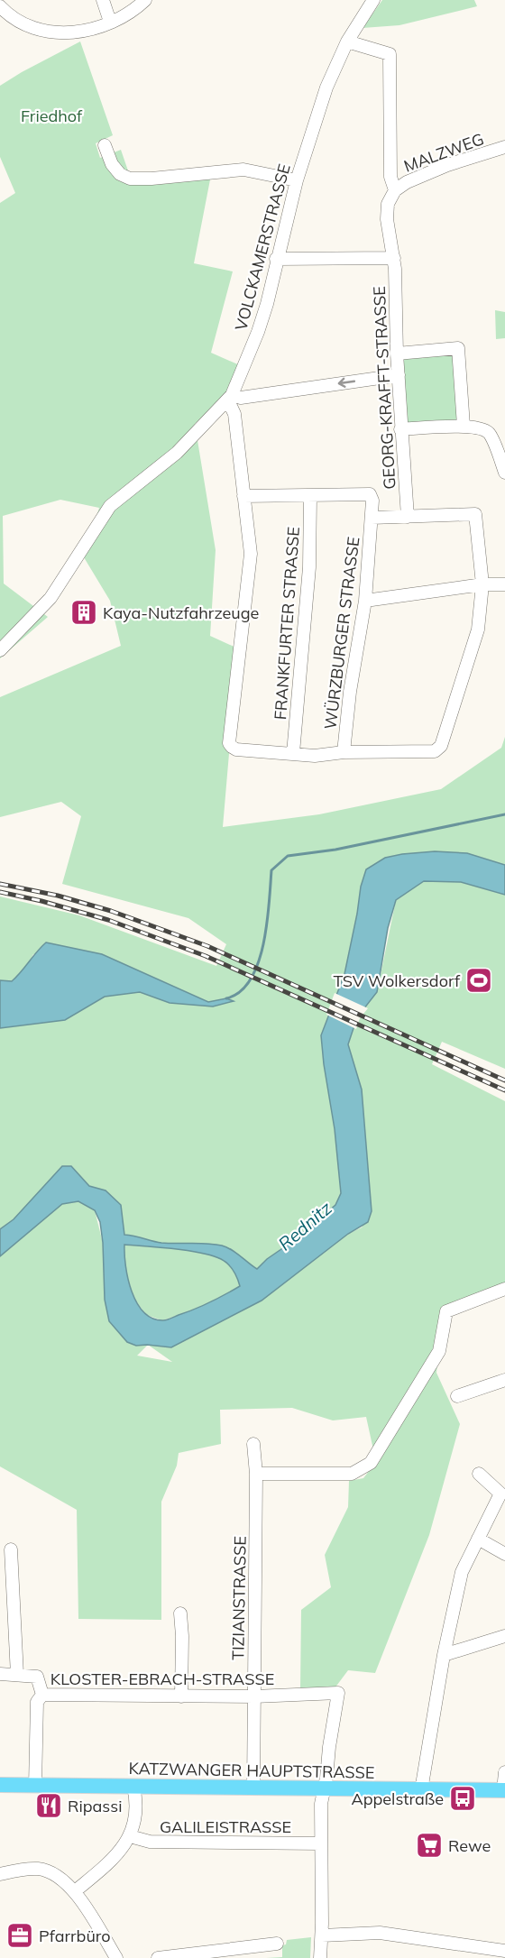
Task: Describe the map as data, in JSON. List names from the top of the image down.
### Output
{
  "streets": {
    "main road": ["KATZWANGER HAUPTSTRASSE"],
    "street": [
      "MALZWEG",
      "VOLCKAMERSTRASSE",
      "GEORG-KRAFFT-STRASSE",
      "FRANKFURTER STRASSE",
      "WÜRZBURGER STRASSE",
      "TIZIANSTRASSE",
      "KLOSTER-EBRACH-STRASSE",
      "GALILEISTRASSE"
    ]
  },
  "crossings": [
    ["MALZWEG", "GEORG-KRAFFT-STRASSE"],
    ["FRANKFURTER STRASSE", "WÜRZBURGER STRASSE"],
    ["TIZIANSTRASSE", "KLOSTER-EBRACH-STRASSE"],
    ["TIZIANSTRASSE", "KATZWANGER HAUPTSTRASSE"],
    ["KLOSTER-EBRACH-STRASSE", "KATZWANGER HAUPTSTRASSE"],
    ["KATZWANGER HAUPTSTRASSE", "GALILEISTRASSE"]
  ],
  "water": ["Rednitz"],
  "parks": ["Friedhof"],
  "places": {
    "building": ["Kaya-Nutzfahrzeuge"],
    "sports": ["TSV Wolkersdorf"],
    "bus stop": ["Appelstraße"],
    "restaurant": ["Ripassi"],
    "supermarket": ["Rewe"],
    "office": ["Pfarrbüro"]
  }
}
